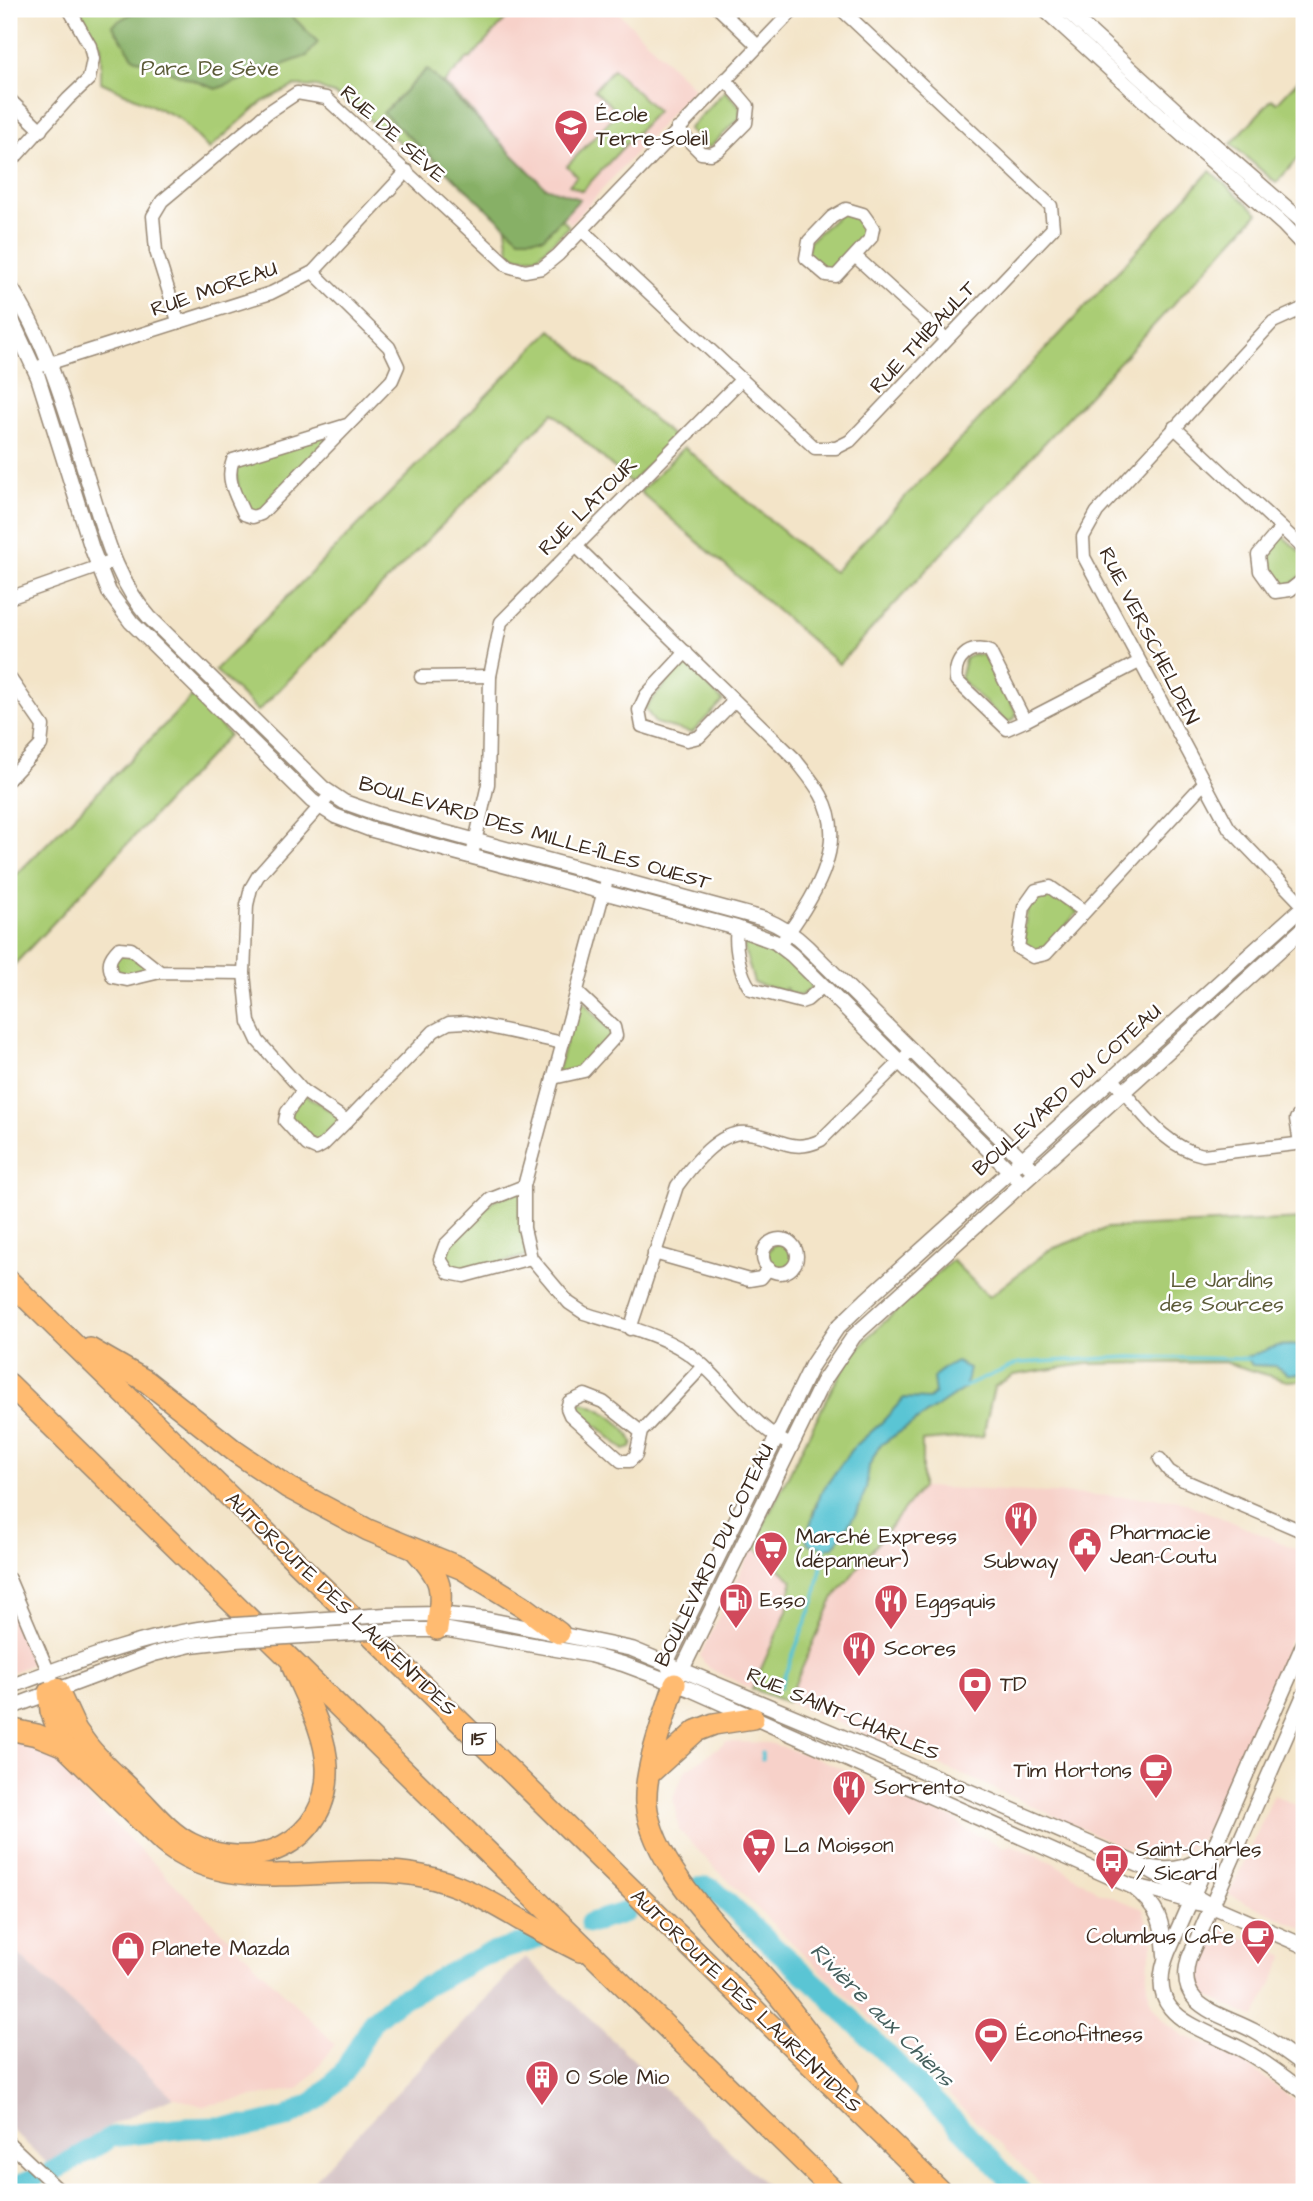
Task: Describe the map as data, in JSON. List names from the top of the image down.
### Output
{
  "streets": {
    "highway": ["AUTOROUTE DES LAURENTIDES", "15"],
    "street": [
      "RUE DE SÈVE",
      "RUE MOREAU",
      "RUE THIBAULT",
      "RUE LATOUR",
      "RUE VERSCHELDEN",
      "BOULEVARD DES MILLE-ÎLES OUEST",
      "BOULEVARD DU COTEAU",
      "RUE SAINT-CHARLES"
    ]
  },
  "crossings": [
    ["RUE DE SÈVE", "RUE MOREAU"],
    ["RUE DE SÈVE", "RUE THIBAULT"],
    ["RUE MOREAU", "BOULEVARD DES MILLE-ÎLES OUEST"],
    ["RUE THIBAULT", "RUE LATOUR"],
    ["RUE LATOUR", "BOULEVARD DES MILLE-ÎLES OUEST"],
    ["RUE VERSCHELDEN", "BOULEVARD DU COTEAU"],
    ["BOULEVARD DES MILLE-ÎLES OUEST", "BOULEVARD DU COTEAU"],
    ["BOULEVARD DU COTEAU", "RUE SAINT-CHARLES"]
  ],
  "water": ["Rivière aux Chiens"],
  "parks": ["Parc De Sève", "Le Jardins des Sources"],
  "places": {
    "school or university": ["École Terre-Soleil"],
    "restaurant": [
      "Subway",
      "Eggsquis",
      "Scores",
      "Sorrento"
    ],
    "public building": ["Pharmacie Jean-Coutu"],
    "supermarket": ["Marché Express (dépanneur)", "La Moisson"],
    "fuel station": ["Esso"],
    "bank": ["TD"],
    "cafe": ["Tim Hortons", "Columbus Cafe"],
    "bus stop": ["Saint-Charles / Sicard"],
    "shop": ["Planete Mazda"],
    "sports": ["Éconofitness"],
    "building": ["O Sole Mio"]
  }
}
